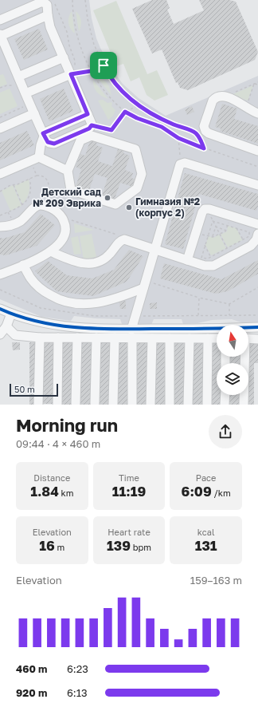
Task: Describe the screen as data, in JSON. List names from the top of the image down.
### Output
{
  "places": ["Детский сад № 209 Эврика", "Гимназия №2 (корпус 2)"],
  "scale_bar": "50 m",
  "north": "top",
  "page": {
    "scale": "50 m",
    "heading": ["Morning run", "09:44 · 4 × 460 m"],
    "stats": [
      ["Distance", "1.84 km"],
      ["Time", "11:19"],
      ["Pace", "6:09 /km"],
      ["Elevation", "16 m"],
      ["Heart rate", "139 bpm"],
      ["kcal", "131"]
    ],
    "chart": ["Elevation", "159–163 m"],
    "list": [
      {
        "name": "460 m",
        "note": "6:23"
      },
      {
        "name": "920 m",
        "note": "6:13"
      }
    ]
  }
}
